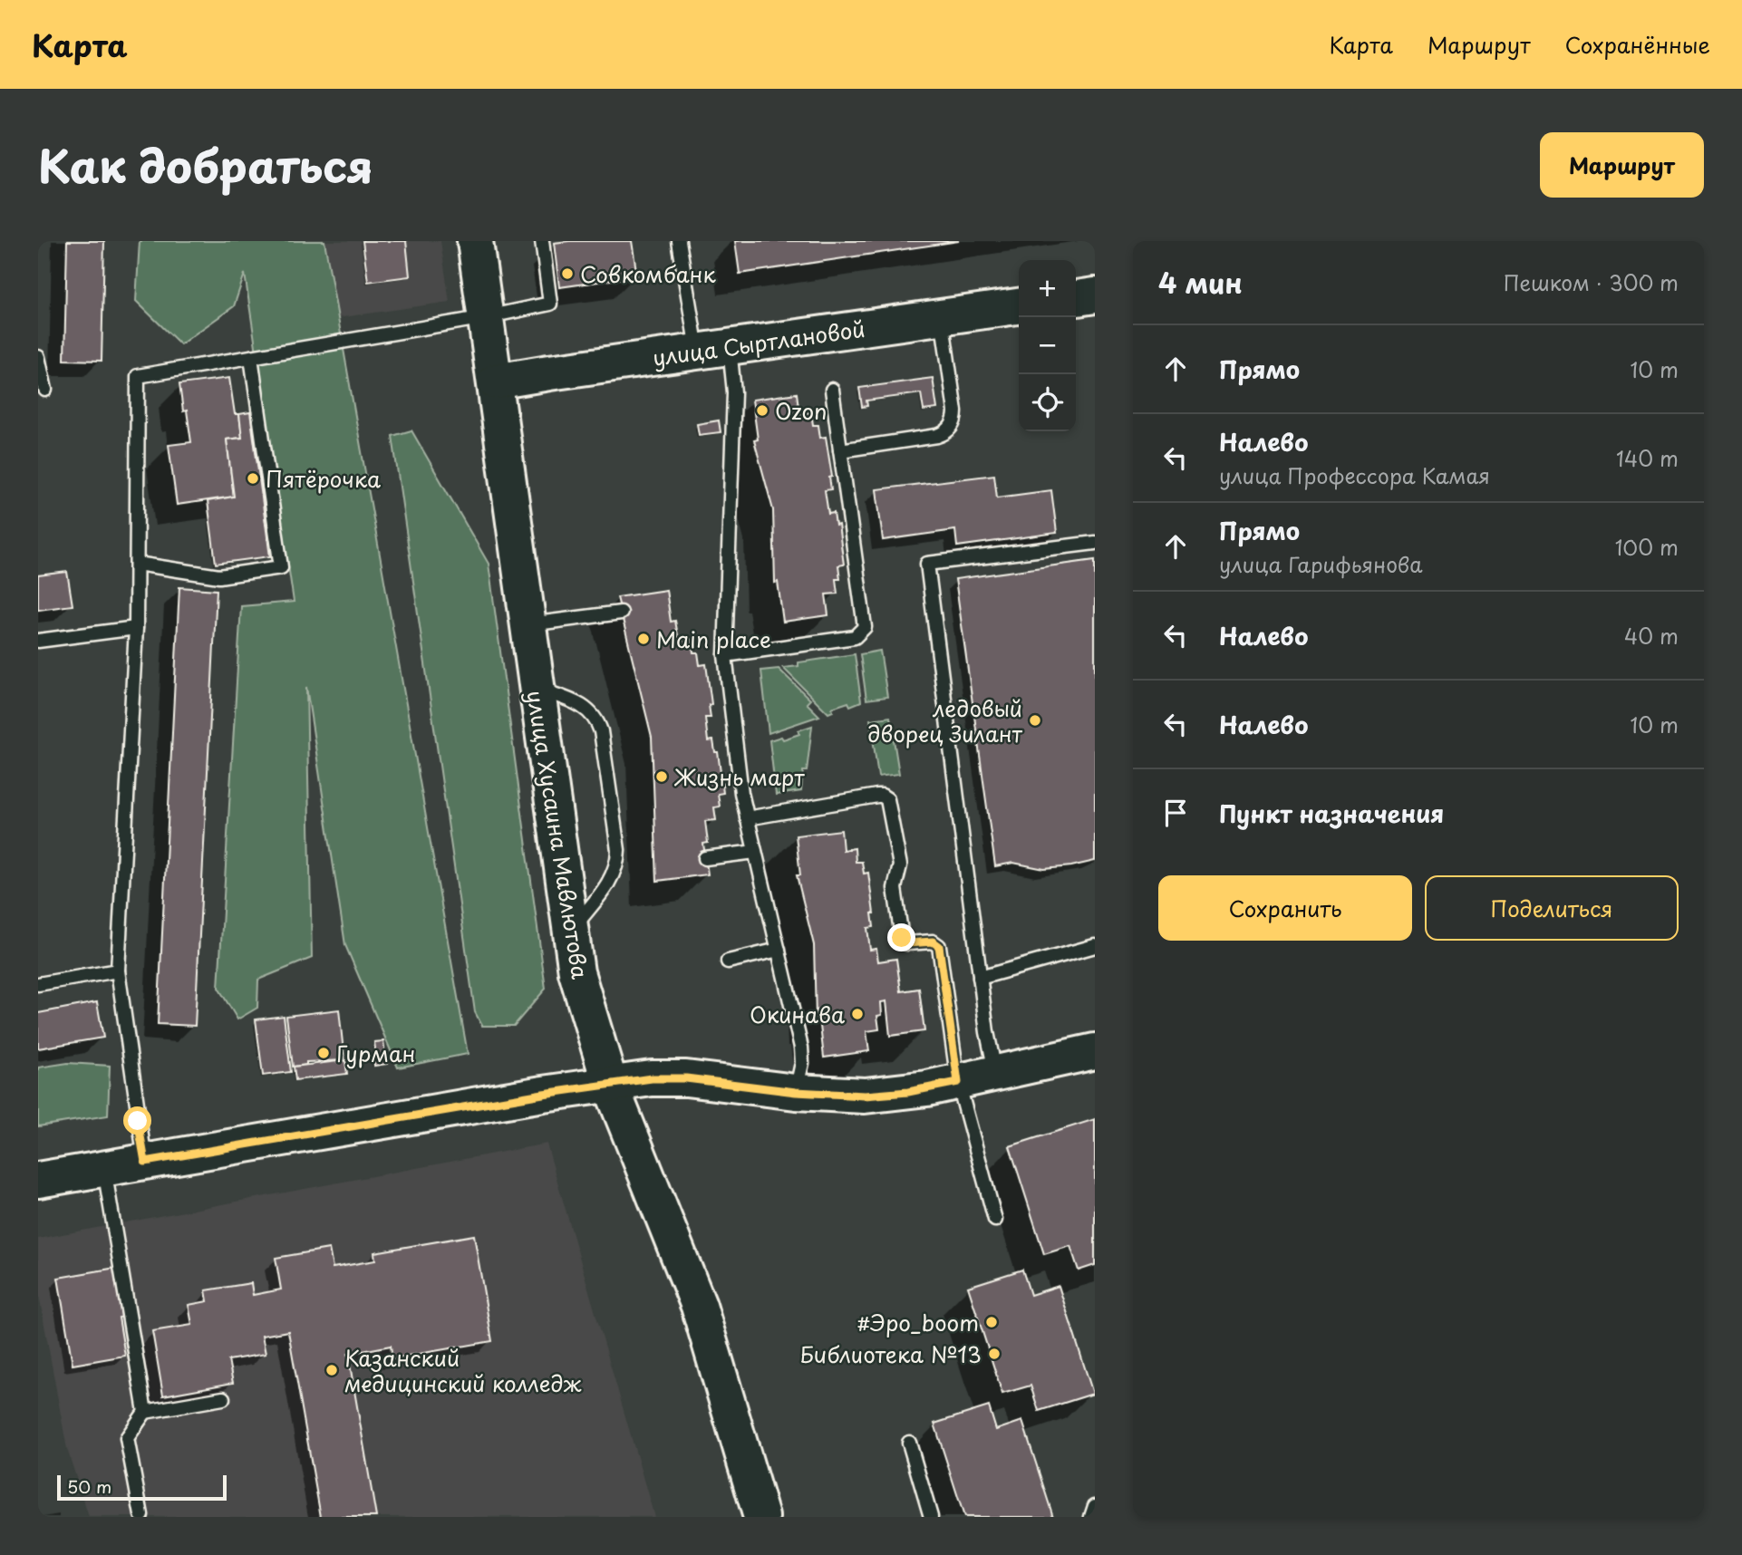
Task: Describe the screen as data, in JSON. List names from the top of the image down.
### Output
{
  "streets": {
    "street": ["улица Сыртлановой", "улица Хусаина Мавлютова"]
  },
  "crossings": [
    ["улица Сыртлановой", "улица Хусаина Мавлютова"]
  ],
  "places": [
    "Совкомбанк",
    "Ozon",
    "Пятёрочка",
    "Main place",
    "ледовый дворец Зилант",
    "Жизнь март",
    "Окинава",
    "Гурман",
    "#Эро_boom",
    "Библиотека №13",
    "Казанский медицинский колледж"
  ],
  "scale_bar": "50 m",
  "page": {
    "header": "Карта",
    "nav": ["Карта", "Маршрут", "Сохранённые"],
    "title": "Как добраться",
    "buttons": [
      "Маршрут",
      ["Сохранить", "Поделиться"]
    ],
    "heading": ["4 мин", "Пешком · 300 m"],
    "map_buttons": ["+", "−"],
    "list": [
      ["Прямо", "10 m"],
      ["Налево", "улица Профессора Камая", "140 m"],
      ["Прямо", "улица Гарифьянова", "100 m"],
      ["Налево", "40 m"],
      ["Налево", "10 m"],
      "Пункт назначения"
    ],
    "scale": "50 m"
  }
}
